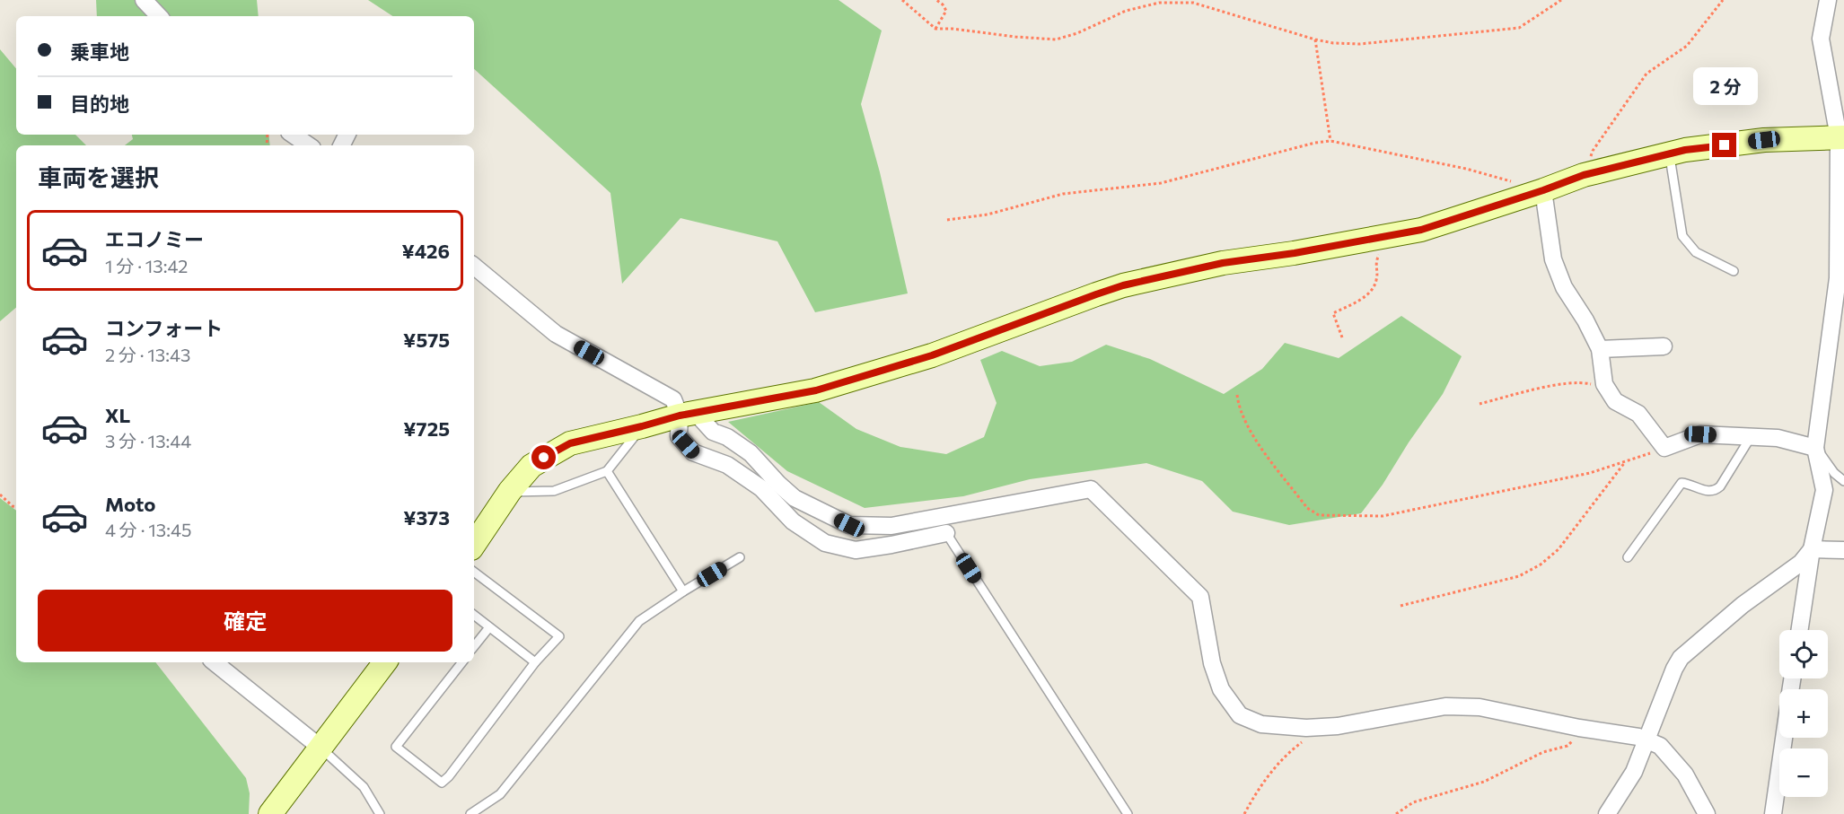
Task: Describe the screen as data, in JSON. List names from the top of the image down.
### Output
{
  "page": {
    "banner": ["乗車地", "目的地"],
    "bubble": "2 分",
    "heading": "車両を選択",
    "list": [
      {
        "name": "エコノミー",
        "note": "1 分 · 13:42",
        "value": "¥426"
      },
      {
        "name": "コンフォート",
        "note": "2 分 · 13:43",
        "value": "¥575"
      },
      {
        "name": "XL",
        "note": "3 分 · 13:44",
        "value": "¥725"
      },
      {
        "name": "Moto",
        "note": "4 分 · 13:45",
        "value": "¥373"
      }
    ],
    "buttons": "確定",
    "map_buttons": ["+", "−"]
  }
}
